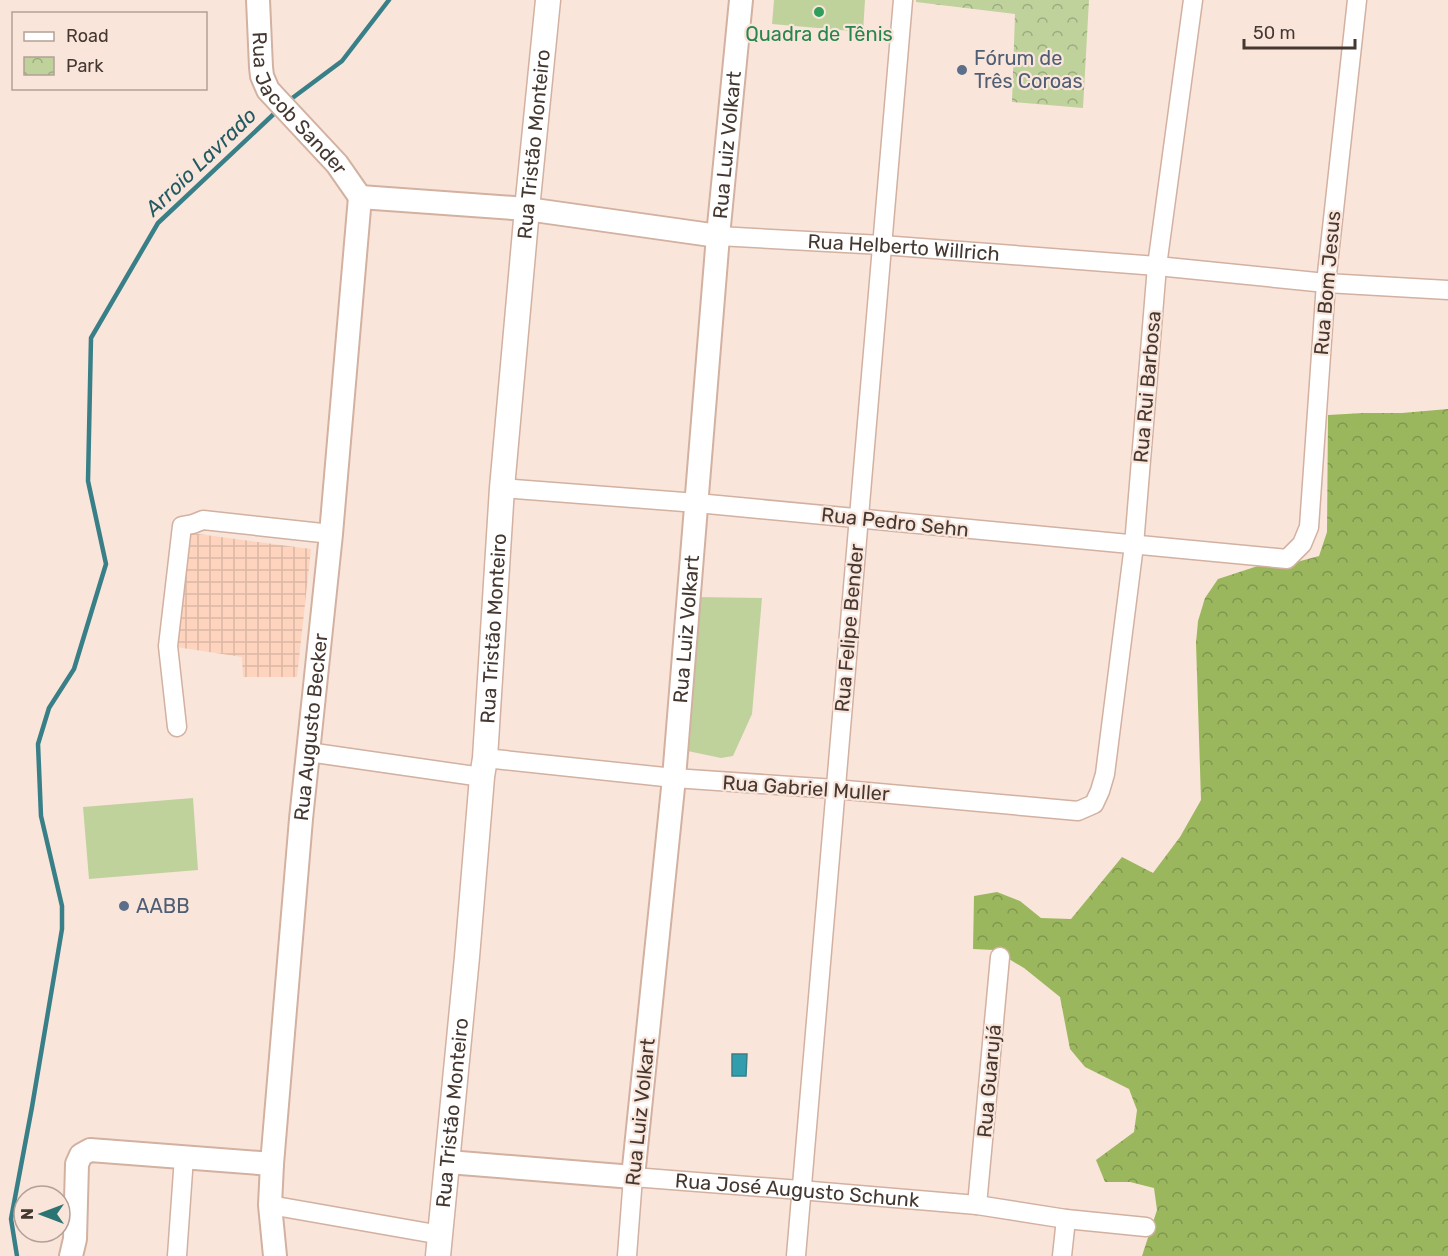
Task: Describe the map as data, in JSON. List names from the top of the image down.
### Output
{
  "streets": {
    "main road": ["Rua Tristão Monteiro"],
    "street": [
      "Rua Jacob Sander",
      "Rua Luiz Volkart",
      "Rua Helberto Willrich",
      "Rua Bom Jesus",
      "Rua Rui Barbosa",
      "Rua Pedro Sehn",
      "Rua Felipe Bender",
      "Rua Augusto Becker",
      "Rua Gabriel Muller",
      "Rua Guarujá",
      "Rua José Augusto Schunk"
    ]
  },
  "crossings": [
    ["Rua Jacob Sander", "Rua Helberto Willrich"],
    ["Rua Jacob Sander", "Rua Augusto Becker"],
    ["Rua Tristão Monteiro", "Rua Helberto Willrich"],
    ["Rua Tristão Monteiro", "Rua Pedro Sehn"],
    ["Rua Tristão Monteiro", "Rua Gabriel Muller"],
    ["Rua Tristão Monteiro", "Rua José Augusto Schunk"],
    ["Rua Luiz Volkart", "Rua Helberto Willrich"],
    ["Rua Luiz Volkart", "Rua Pedro Sehn"],
    ["Rua Luiz Volkart", "Rua Gabriel Muller"],
    ["Rua Luiz Volkart", "Rua José Augusto Schunk"],
    ["Rua Helberto Willrich", "Rua Bom Jesus"],
    ["Rua Helberto Willrich", "Rua Rui Barbosa"],
    ["Rua Helberto Willrich", "Rua Felipe Bender"],
    ["Rua Helberto Willrich", "Rua Augusto Becker"],
    ["Rua Bom Jesus", "Rua Pedro Sehn"],
    ["Rua Rui Barbosa", "Rua Pedro Sehn"],
    ["Rua Rui Barbosa", "Rua Gabriel Muller"],
    ["Rua Pedro Sehn", "Rua Felipe Bender"],
    ["Rua Felipe Bender", "Rua Gabriel Muller"],
    ["Rua Felipe Bender", "Rua José Augusto Schunk"],
    ["Rua Augusto Becker", "Rua Gabriel Muller"],
    ["Rua Guarujá", "Rua José Augusto Schunk"]
  ],
  "water": ["Arroio Lavrado"],
  "places": ["Quadra de Tênis", "Fórum de Três Coroas", "AABB"],
  "legend": ["Road", "Park"],
  "scale_bar": "50 m",
  "north": "left"
}
